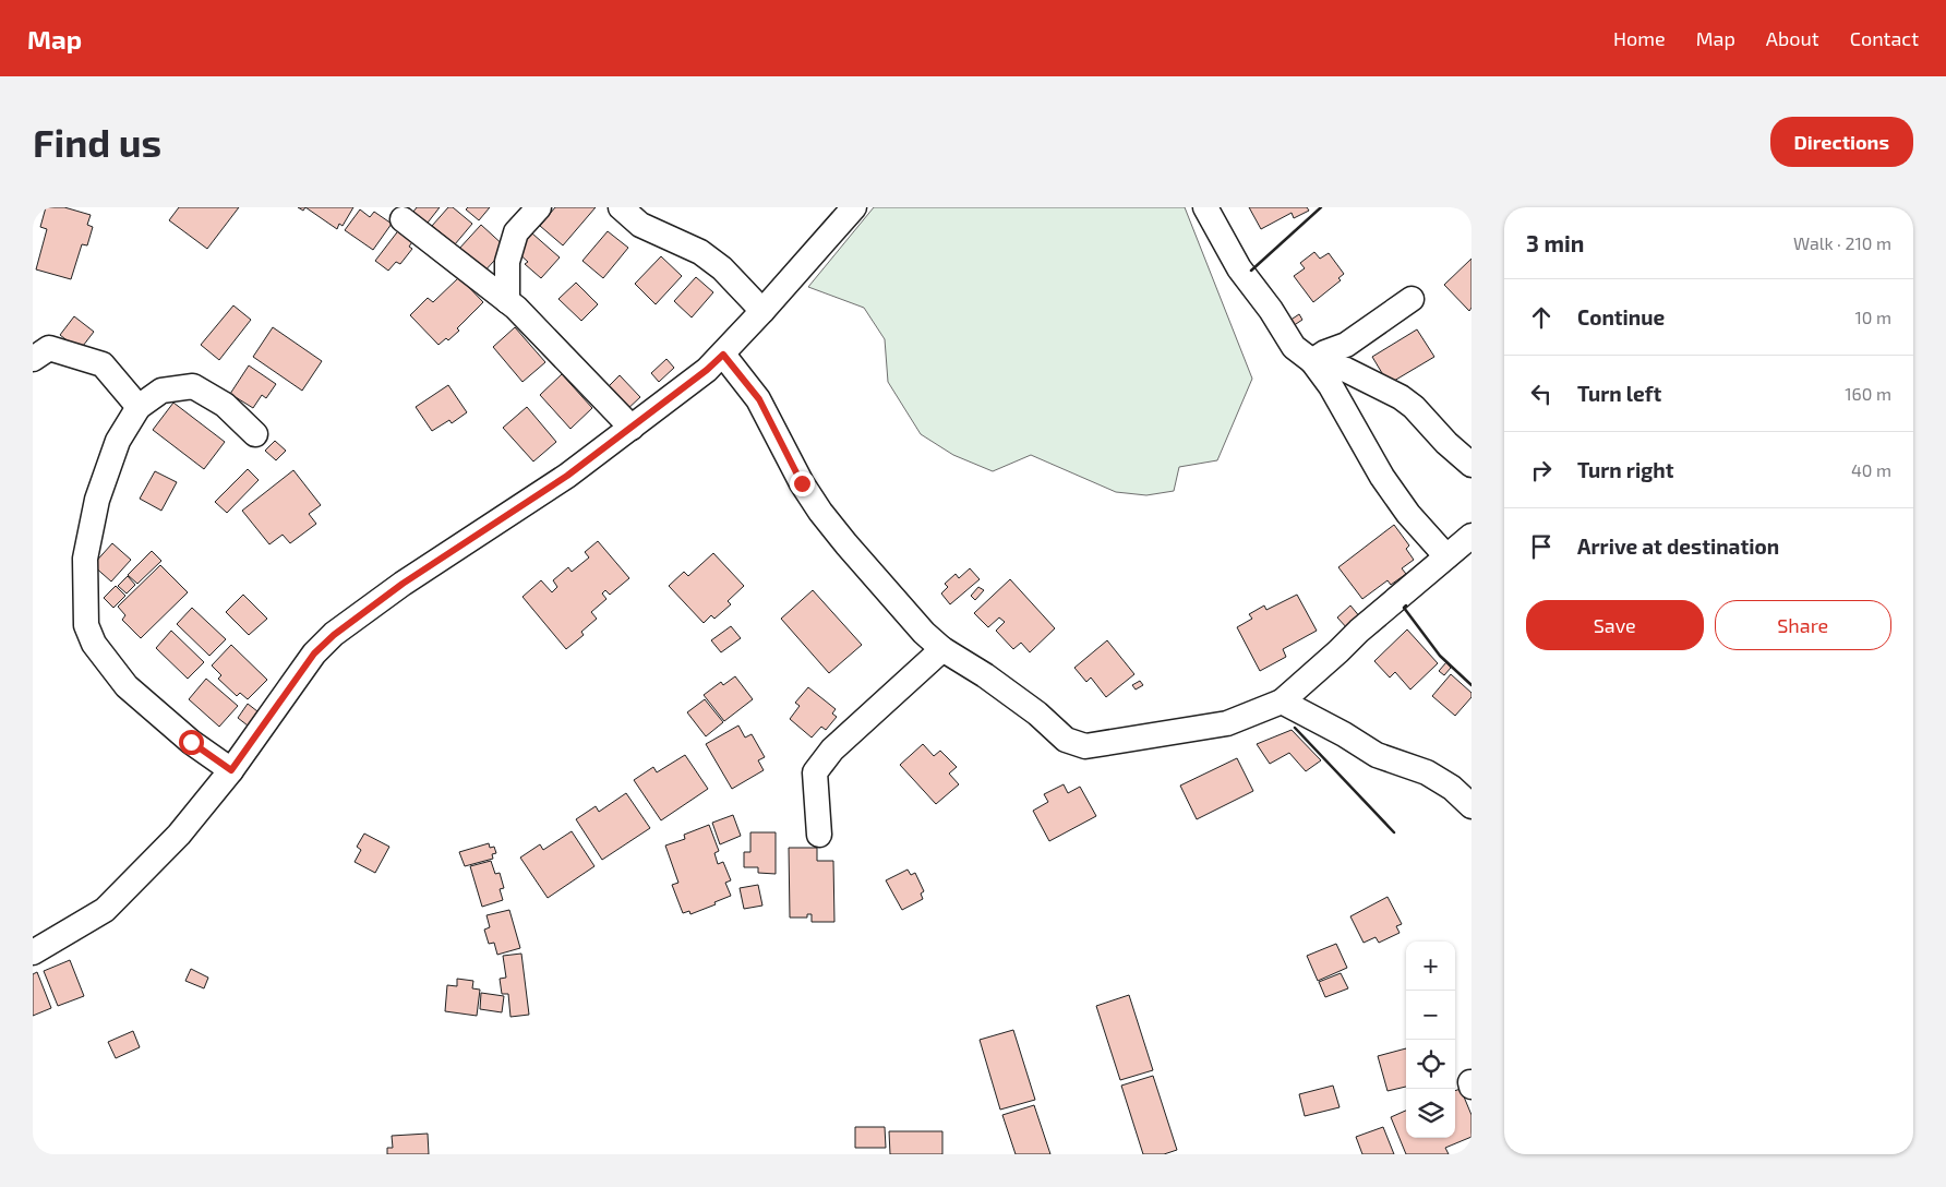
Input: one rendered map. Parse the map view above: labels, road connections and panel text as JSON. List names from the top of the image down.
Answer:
{
  "page": {
    "header": "Map",
    "nav": [
      "Home",
      "Map",
      "About",
      "Contact"
    ],
    "buttons": [
      "Directions",
      ["Save", "Share"]
    ],
    "title": "Find us",
    "heading": ["3 min", "Walk · 210 m"],
    "list": [
      ["Continue", "10 m"],
      ["Turn left", "160 m"],
      ["Turn right", "40 m"],
      "Arrive at destination"
    ],
    "map_buttons": ["+", "−"]
  }
}
